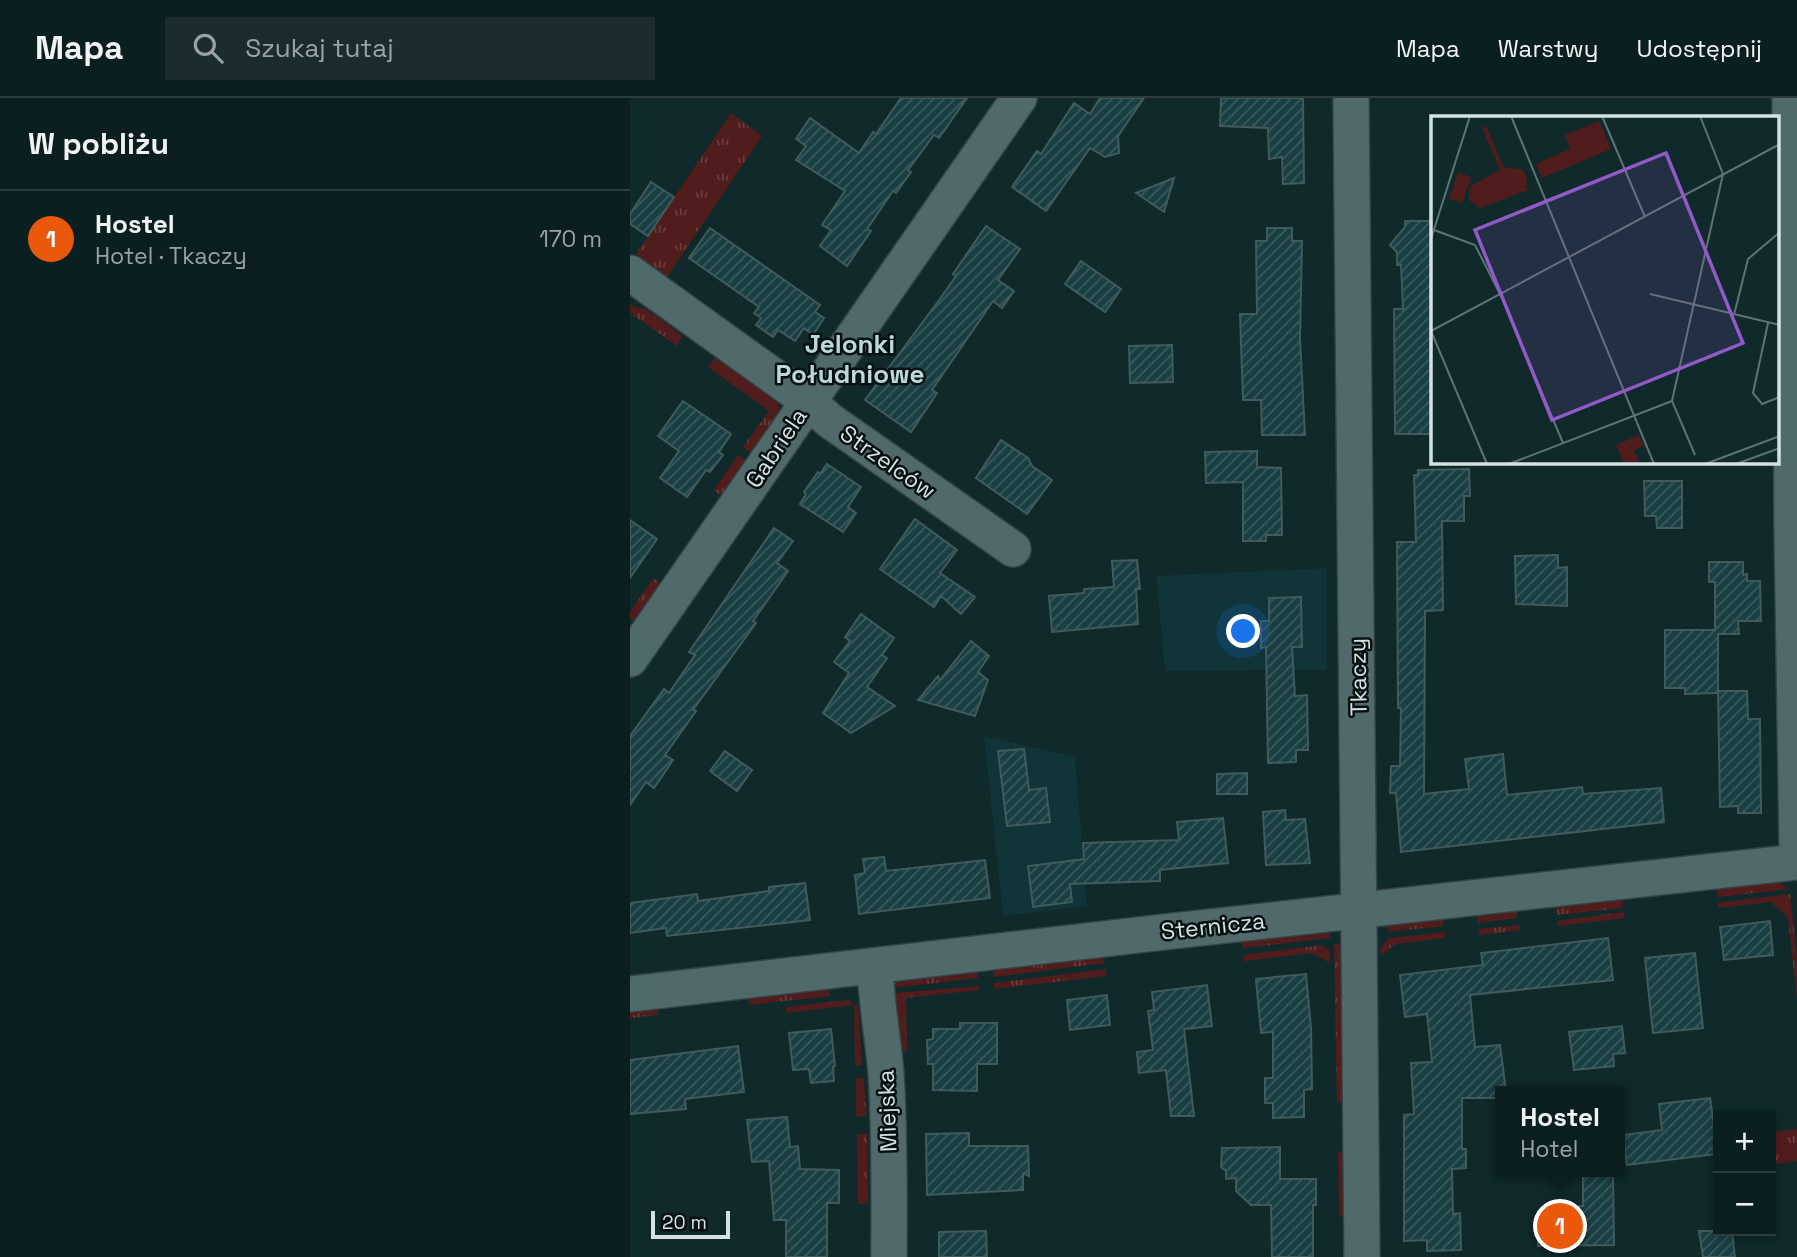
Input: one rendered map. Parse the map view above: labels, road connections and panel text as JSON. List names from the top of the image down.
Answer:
{
  "streets": {
    "street": [
      "Gabriela",
      "Strzelców",
      "Tkaczy",
      "Sternicza",
      "Miejska"
    ]
  },
  "crossings": [
    ["Gabriela", "Strzelców"],
    ["Tkaczy", "Sternicza"],
    ["Sternicza", "Miejska"]
  ],
  "districts": ["Jelonki Południowe"],
  "scale_bar": "20 m",
  "page": {
    "header": "Mapa",
    "search": "Szukaj tutaj",
    "nav": ["Mapa", "Warstwy", "Udostępnij"],
    "heading": "W pobliżu",
    "list": [
      {
        "mark": "1",
        "name": "Hostel",
        "note": "Hotel · Tkaczy",
        "value": "170 m"
      }
    ],
    "popup": ["Hostel", "Hotel"],
    "map_buttons": ["+", "−"],
    "pins": "1",
    "scale": "20 m"
  }
}
